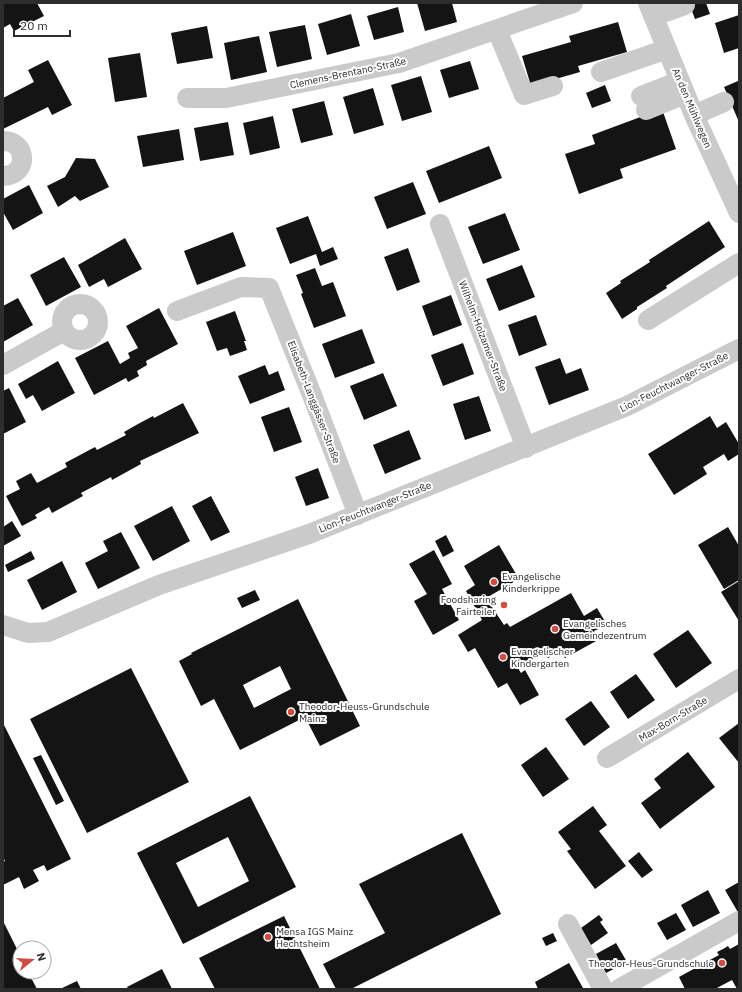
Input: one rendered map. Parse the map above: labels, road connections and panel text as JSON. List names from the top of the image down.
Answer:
{
  "streets": {
    "street": [
      "Clemens-Brentano-Straße",
      "An den Mühlwegen",
      "Wilhelm-Holzamer-Straße",
      "Lion-Feuchtwanger-Straße",
      "Elisabeth-Langgässer-Straße",
      "Max-Born-Straße"
    ]
  },
  "crossings": [
    ["Wilhelm-Holzamer-Straße", "Lion-Feuchtwanger-Straße"],
    ["Lion-Feuchtwanger-Straße", "Elisabeth-Langgässer-Straße"]
  ],
  "places": [
    "Evangelische Kinderkrippe",
    "Foodsharing Fairteiler",
    "Evangelisches Gemeindezentrum",
    "Evangelischer Kindergarten",
    "Theodor-Heuss-Grundschule Mainz",
    "Mensa IGS Mainz Hechtsheim",
    "Theodor-Heus-Grundschule"
  ],
  "scale_bar": "20 m",
  "north": "right"
}
